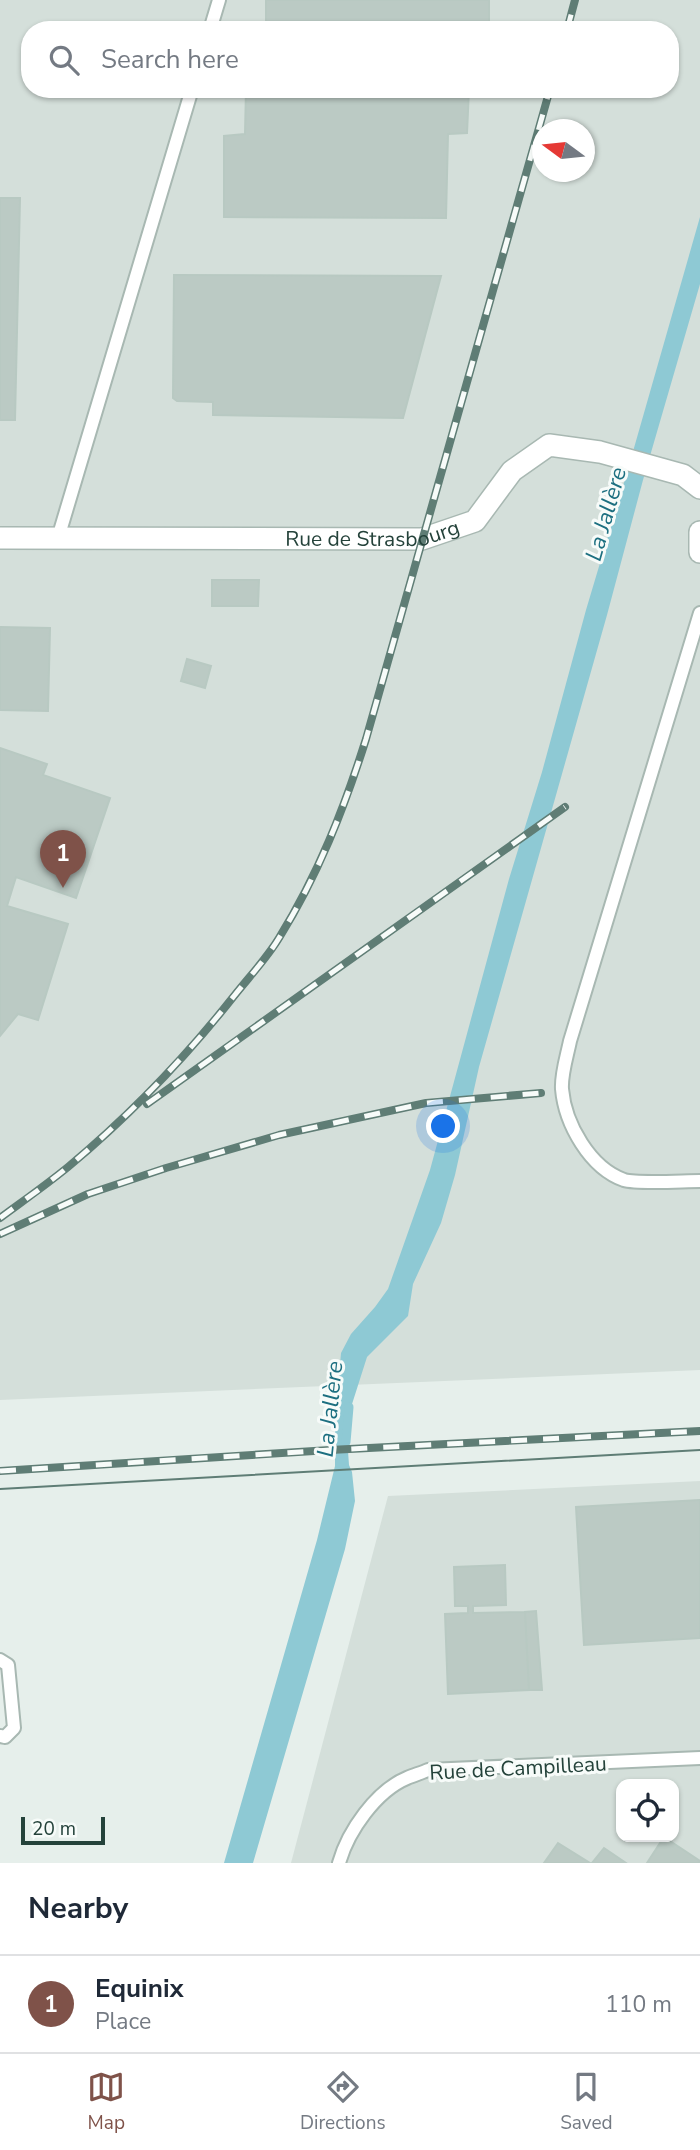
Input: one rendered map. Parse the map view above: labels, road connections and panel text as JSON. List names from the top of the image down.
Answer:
{
  "streets": {
    "street": ["Rue de Strasbourg"],
    "lane": ["Rue de Campilleau"]
  },
  "water": ["La Jallère"],
  "scale_bar": "20 m",
  "north": "left",
  "page": {
    "search": "Search here",
    "pins": "1",
    "scale": "20 m",
    "heading": "Nearby",
    "list": [
      {
        "mark": "1",
        "name": "Equinix",
        "note": "Place",
        "value": "110 m"
      }
    ],
    "nav": ["Map", "Directions", "Saved"]
  }
}
